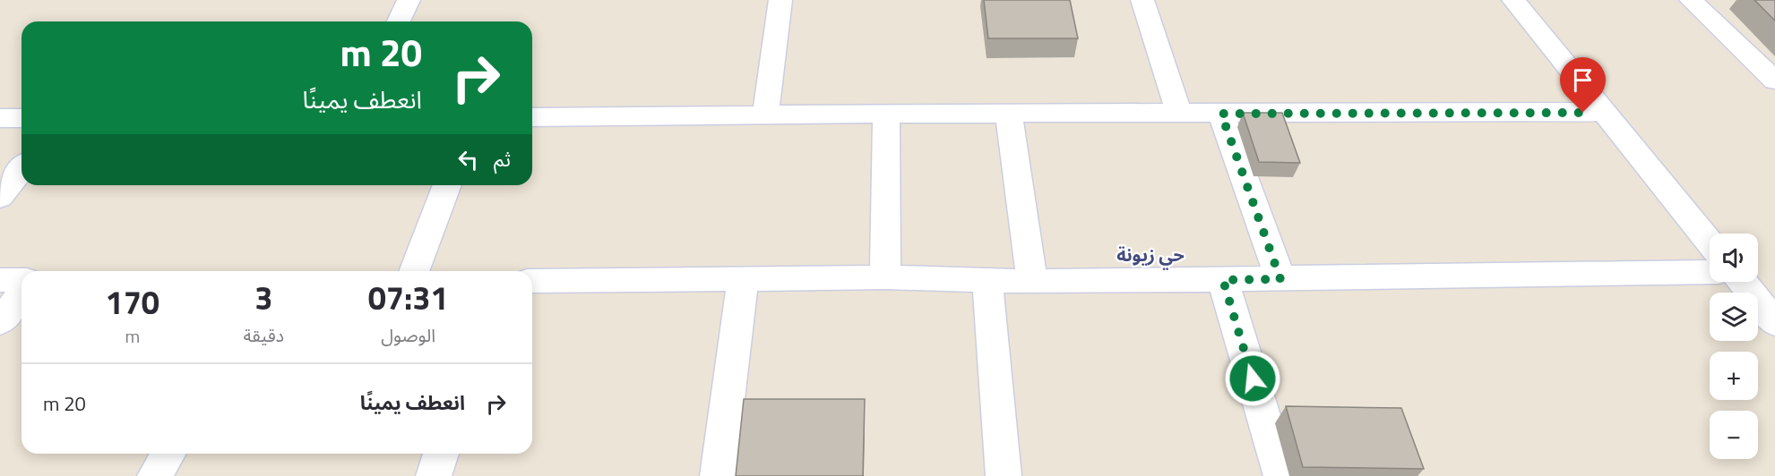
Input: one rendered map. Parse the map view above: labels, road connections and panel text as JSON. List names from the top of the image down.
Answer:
{
  "districts": ["حي زيونة"],
  "page": {
    "turn": ["20 m", "انعطف يمينًا"],
    "then": "ثم",
    "map_buttons": ["+", "−"],
    "eta": [
      "07:31",
      "الوصول",
      "3",
      "دقيقة",
      "170",
      "m"
    ],
    "list": [
      {
        "name": "انعطف يمينًا",
        "value": "20 m"
      }
    ]
  }
}
